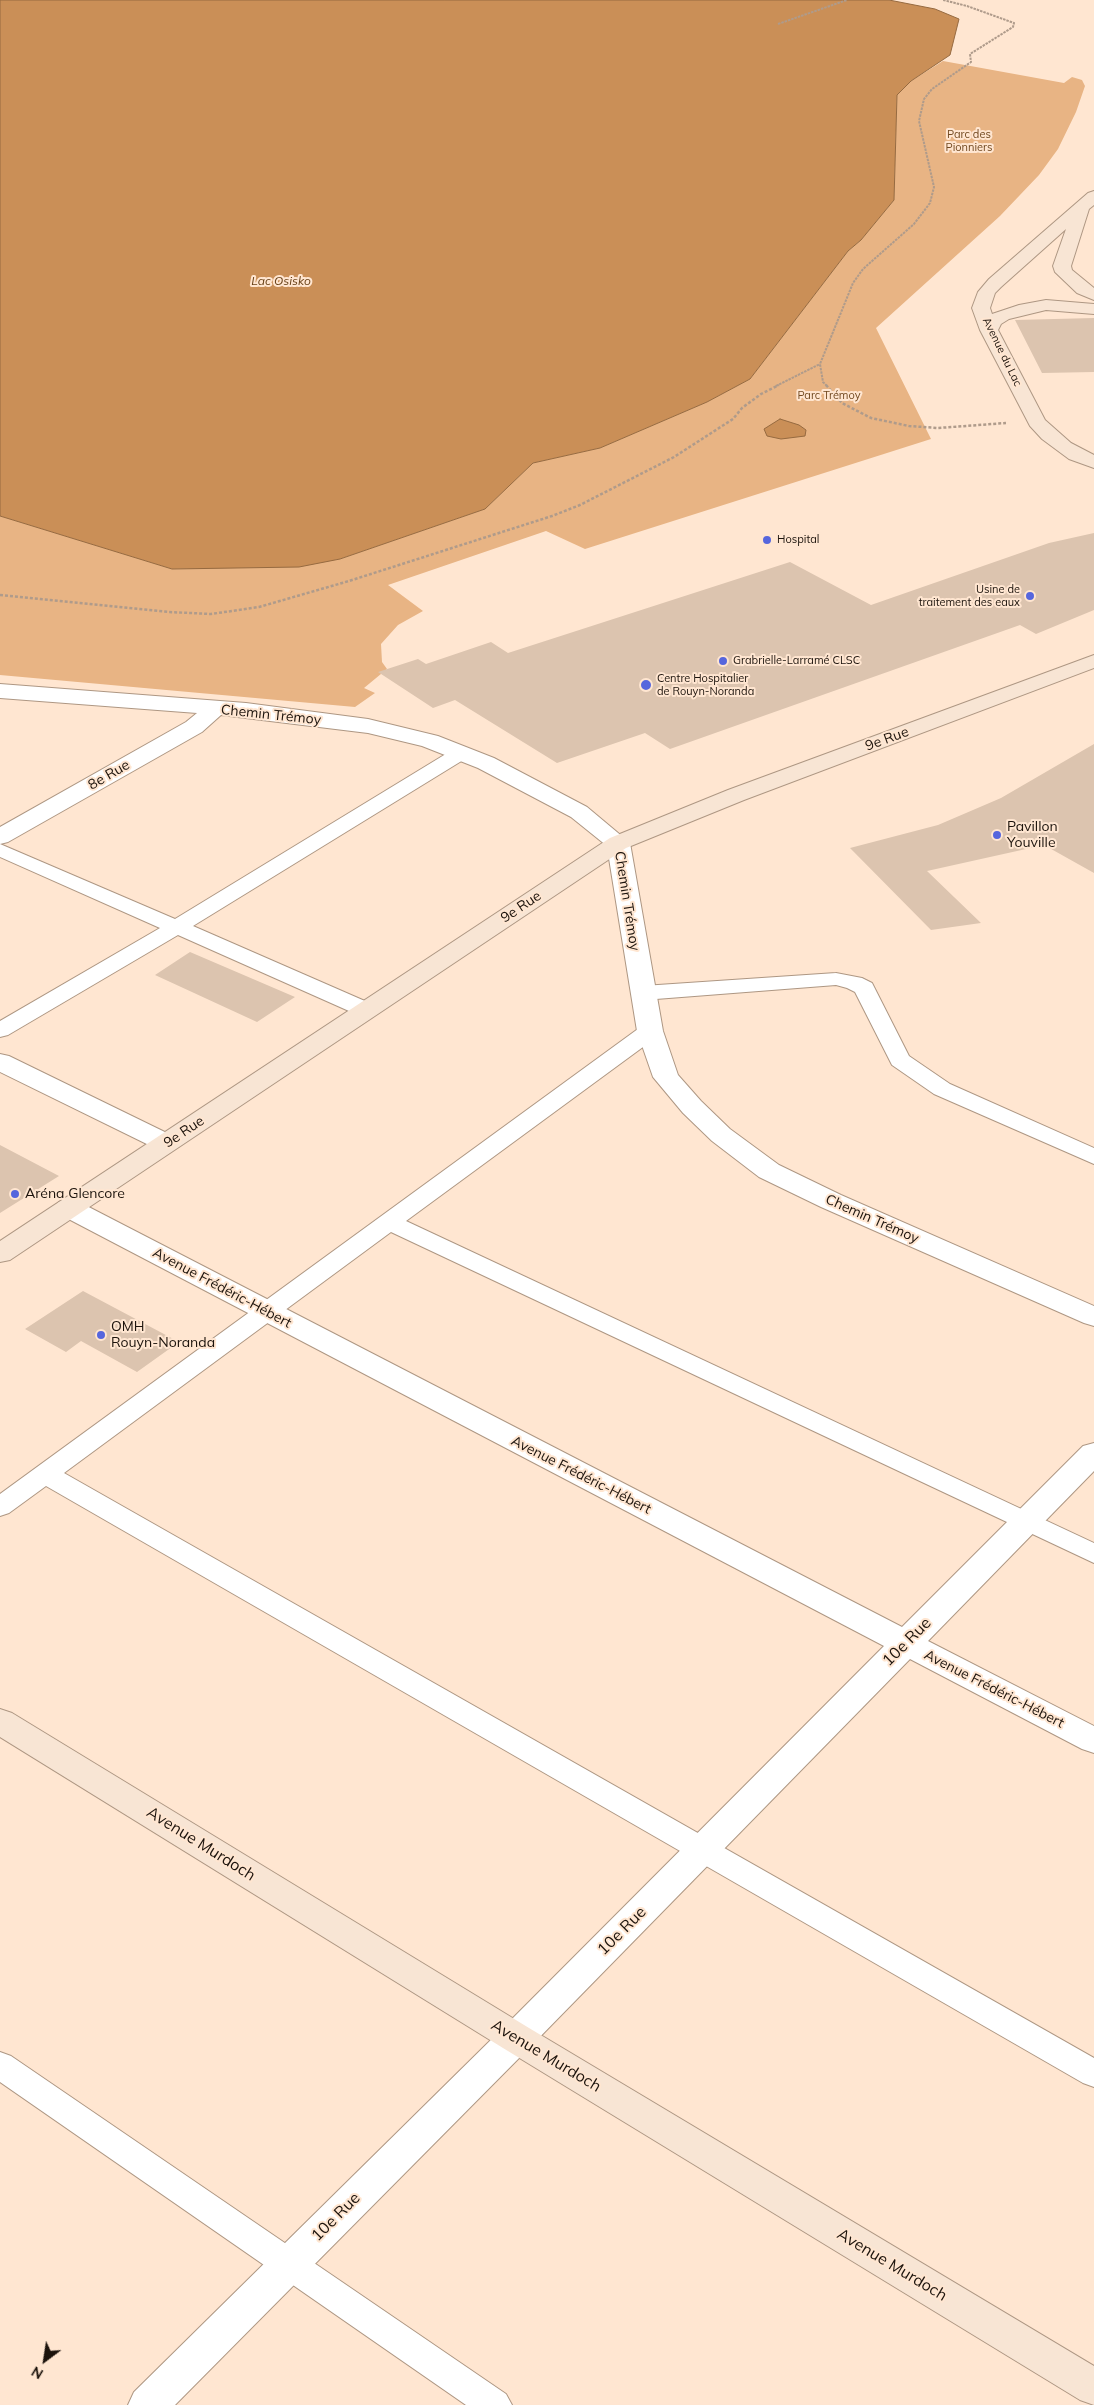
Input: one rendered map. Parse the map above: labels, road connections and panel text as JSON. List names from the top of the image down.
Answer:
{
  "streets": {
    "street": [
      "Avenue du Lac",
      "Chemin Trémoy",
      "9e Rue",
      "8e Rue",
      "Avenue Frédéric-Hébert",
      "10e Rue",
      "Avenue Murdoch"
    ]
  },
  "crossings": [
    ["Chemin Trémoy", "9e Rue"],
    ["Chemin Trémoy", "8e Rue"],
    ["9e Rue", "Avenue Frédéric-Hébert"],
    ["Avenue Frédéric-Hébert", "10e Rue"],
    ["10e Rue", "Avenue Murdoch"]
  ],
  "water": ["Lac Osisko"],
  "parks": ["Parc des Pionniers", "Parc Trémoy"],
  "places": [
    "Hospital",
    "Usine de traitement des eaux",
    "Grabrielle-Larramé CLSC",
    "Centre Hospitalier de Rouyn-Noranda",
    "Pavillon Youville",
    "Aréna Glencore",
    "OMH Rouyn-Noranda"
  ],
  "north": "bottom left"
}
